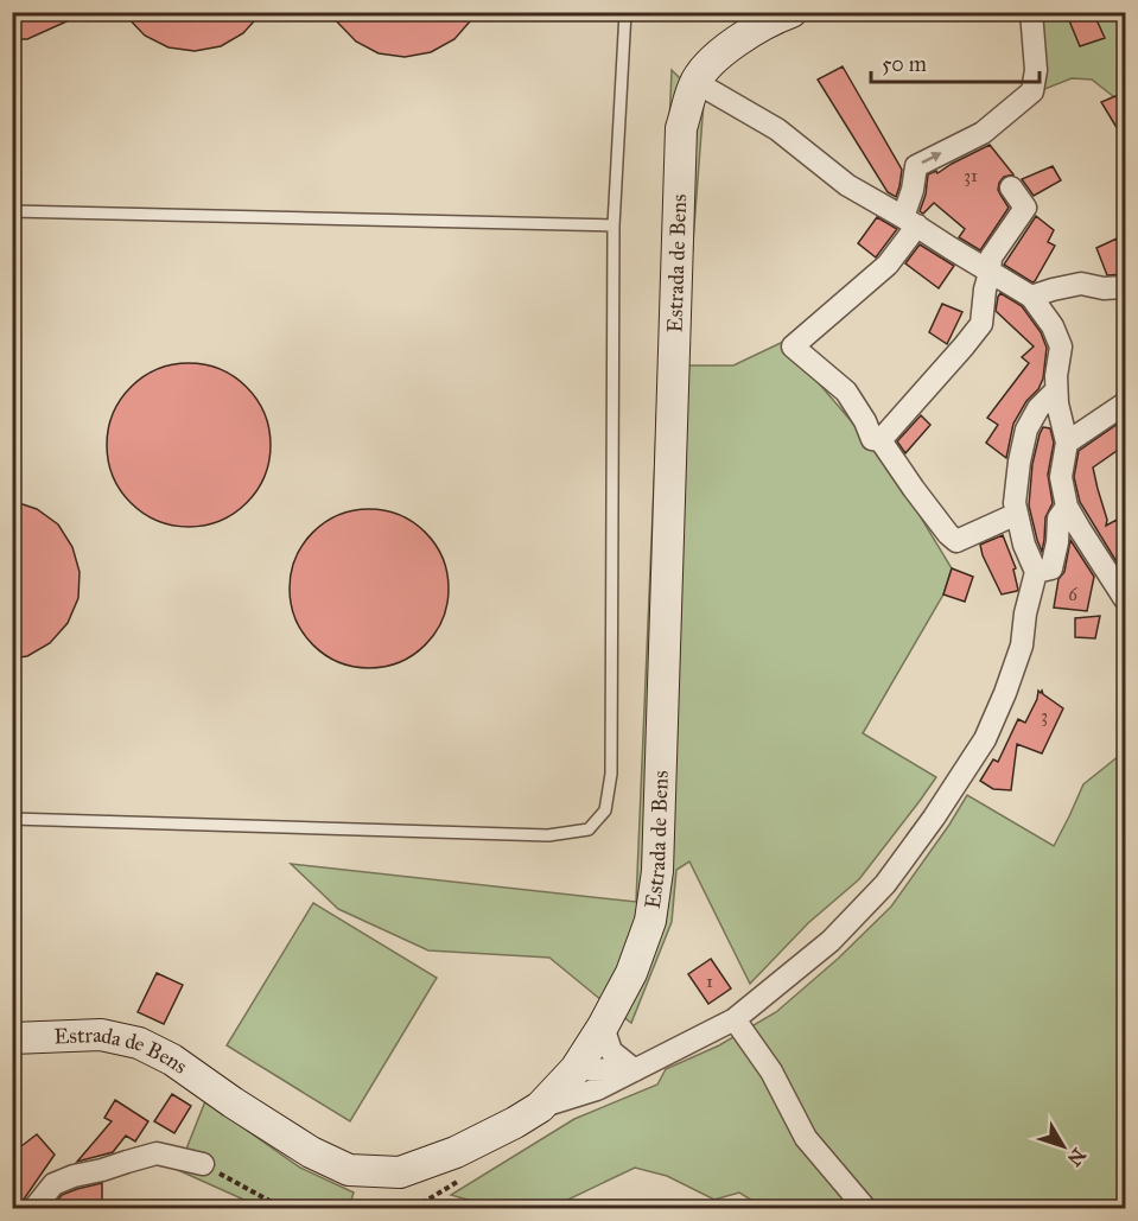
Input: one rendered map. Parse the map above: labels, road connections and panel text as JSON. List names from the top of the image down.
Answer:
{
  "streets": {
    "street": ["Estrada de Bens"]
  },
  "house_numbers": [
    "31",
    "6",
    "3",
    "1"
  ],
  "scale_bar": "50 m",
  "north": "bottom right"
}
